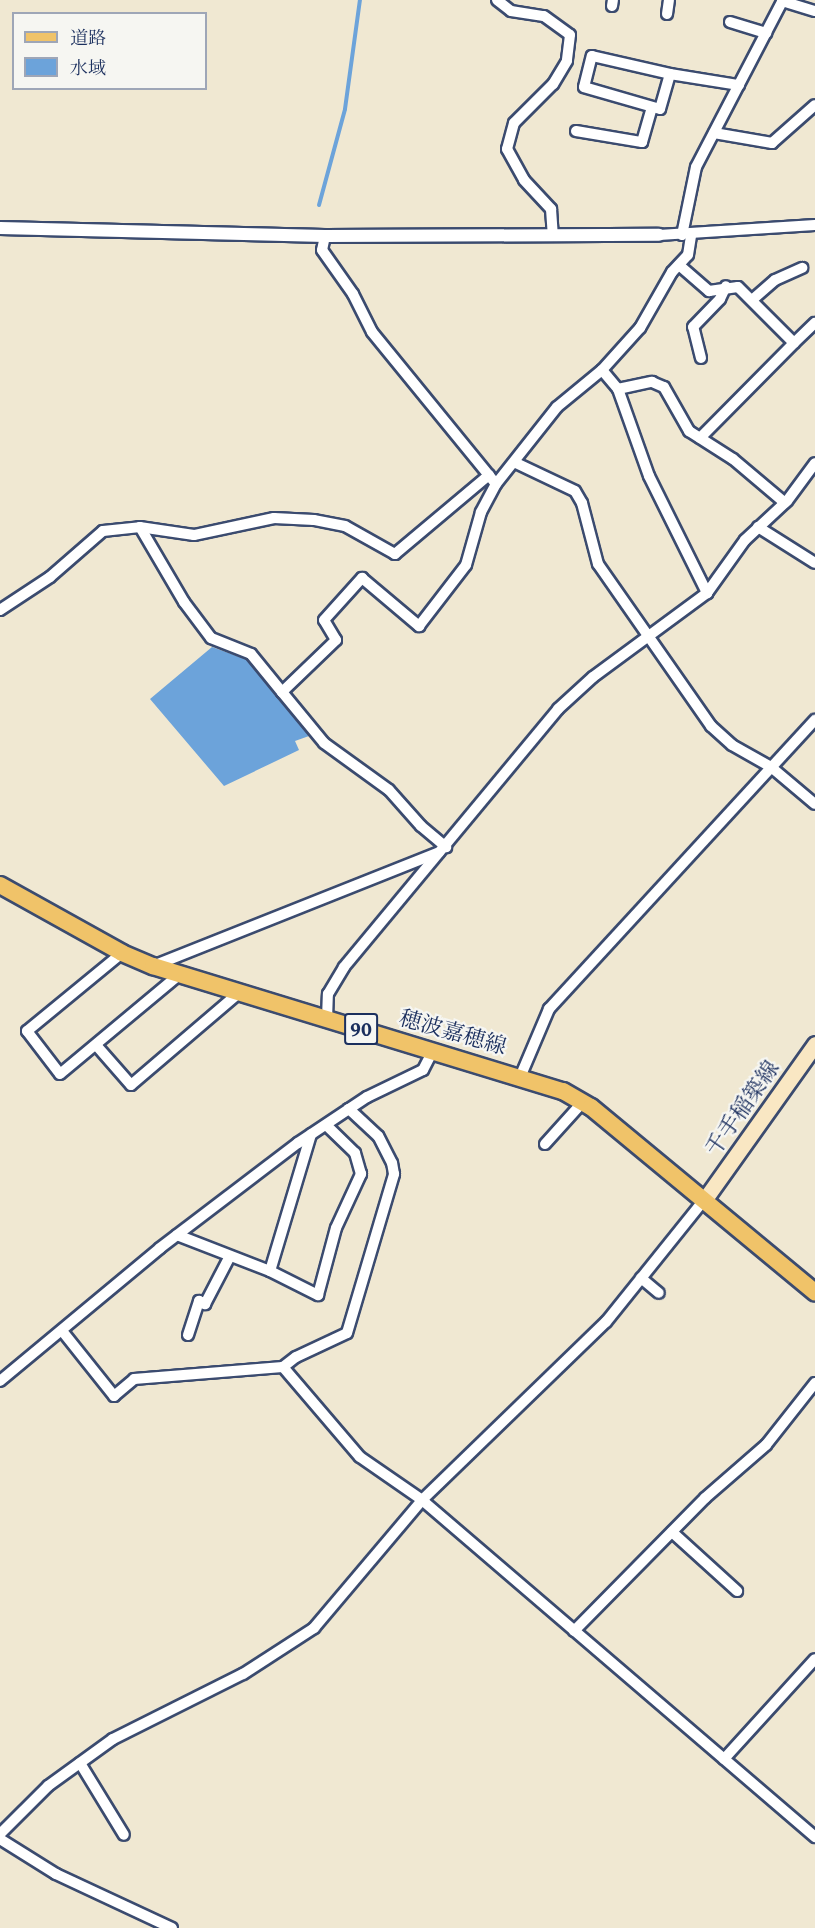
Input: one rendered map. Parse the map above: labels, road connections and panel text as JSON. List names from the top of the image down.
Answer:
{
  "streets": {
    "main road": ["90", "穂波嘉穂線", "千手稲築線"]
  },
  "crossings": [
    ["穂波嘉穂線", "千手稲築線"]
  ],
  "legend": ["道路", "水域"]
}
